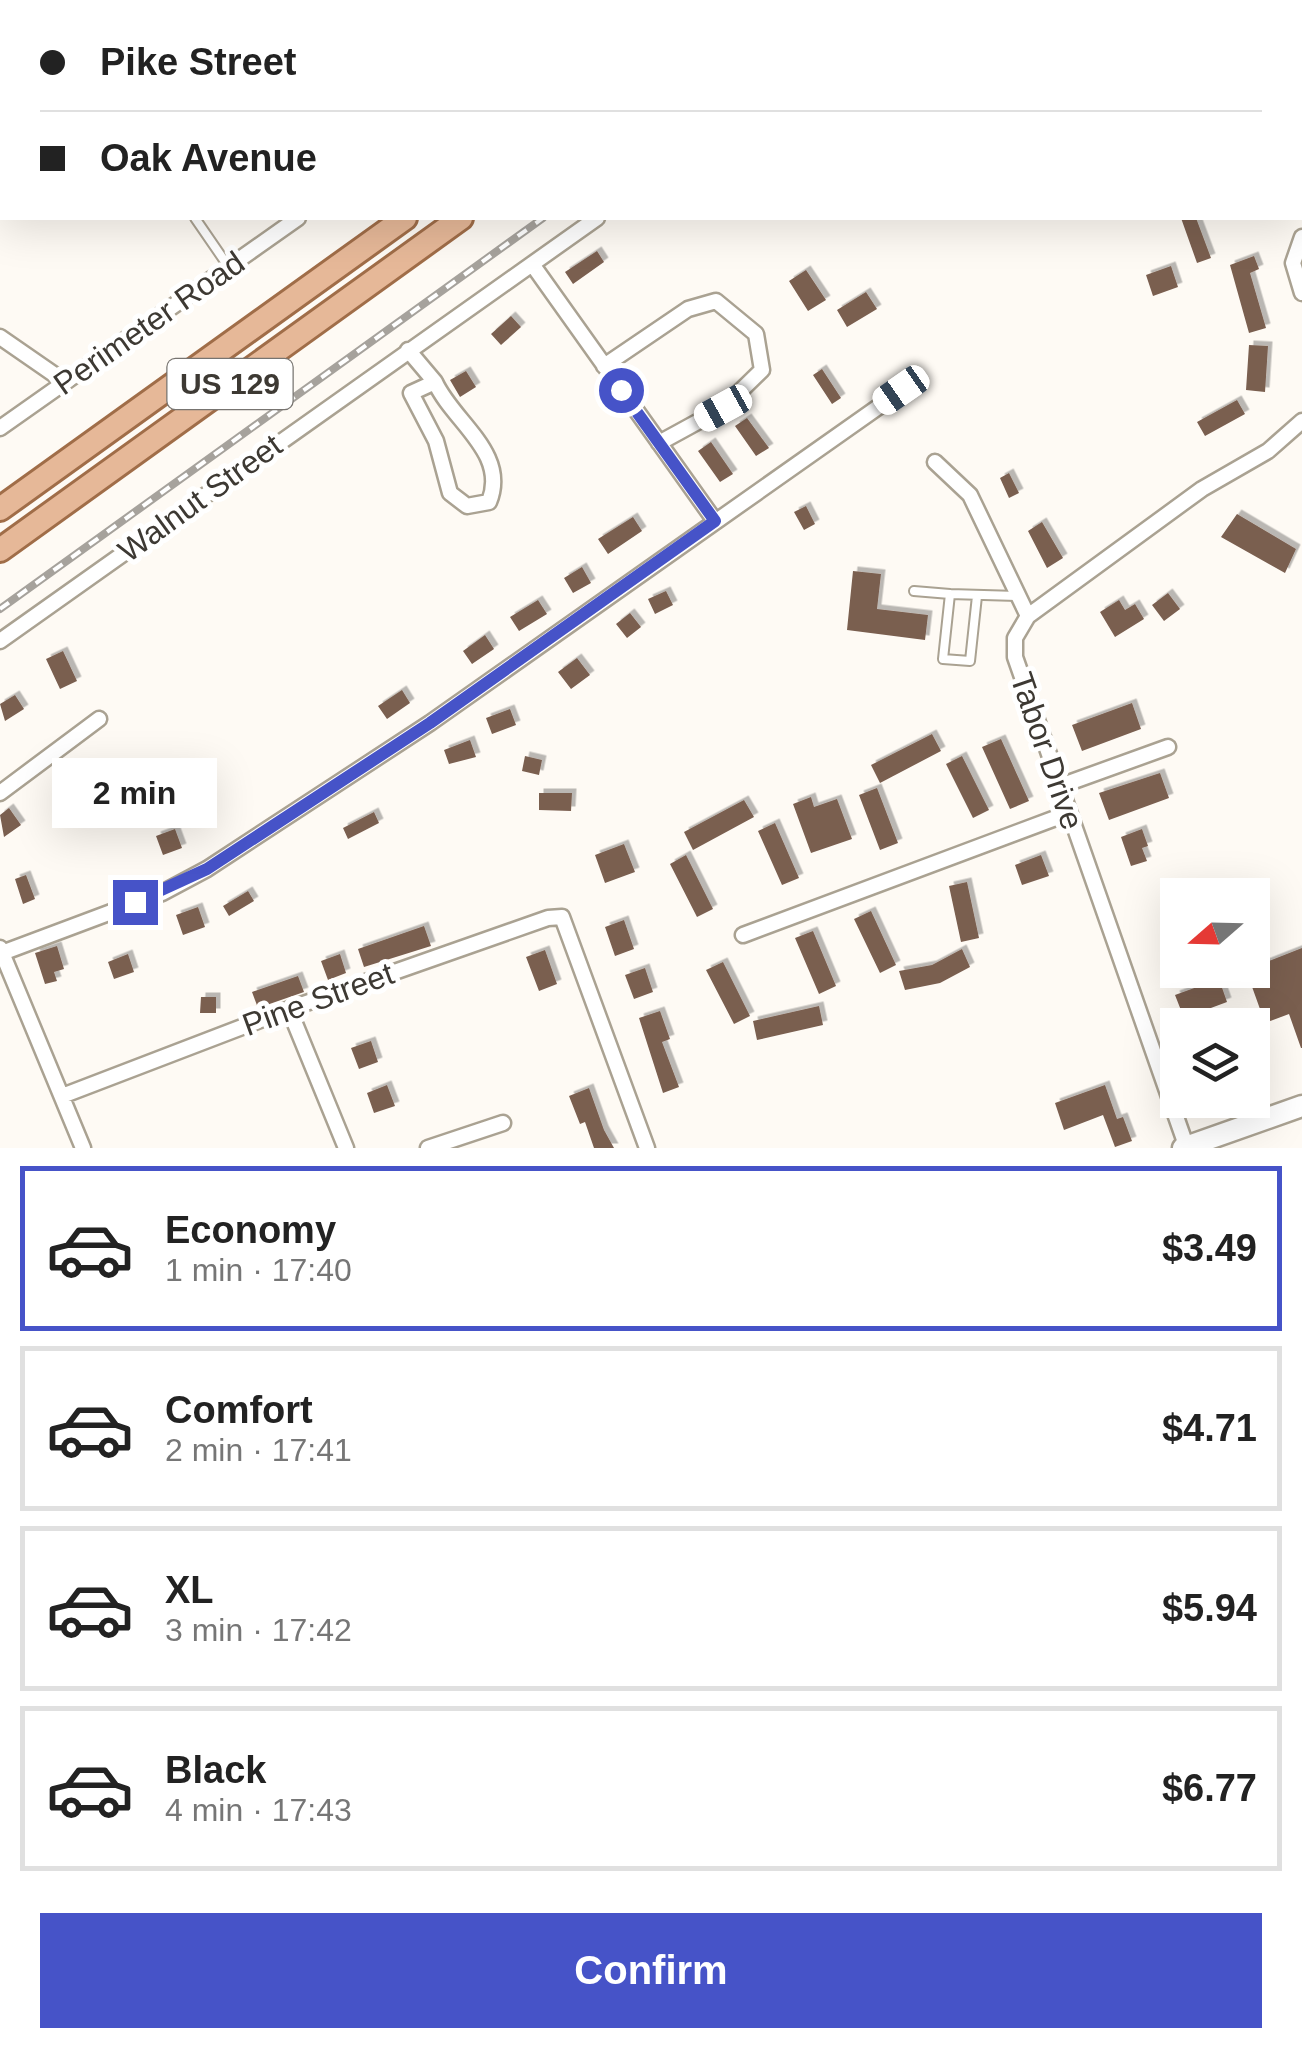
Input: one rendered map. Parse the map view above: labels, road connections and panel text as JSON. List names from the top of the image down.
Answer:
{
  "streets": {
    "main road": ["US 129"],
    "street": [
      "Perimeter Road",
      "Walnut Street",
      "Tabor Drive",
      "Pine Street"
    ]
  },
  "north": "left",
  "page": {
    "banner": ["Pike Street", "Oak Avenue"],
    "bubble": "2 min",
    "list": [
      {
        "name": "Economy",
        "note": "1 min · 17:40",
        "value": "$3.49"
      },
      {
        "name": "Comfort",
        "note": "2 min · 17:41",
        "value": "$4.71"
      },
      {
        "name": "XL",
        "note": "3 min · 17:42",
        "value": "$5.94"
      },
      {
        "name": "Black",
        "note": "4 min · 17:43",
        "value": "$6.77"
      }
    ],
    "buttons": "Confirm"
  }
}
